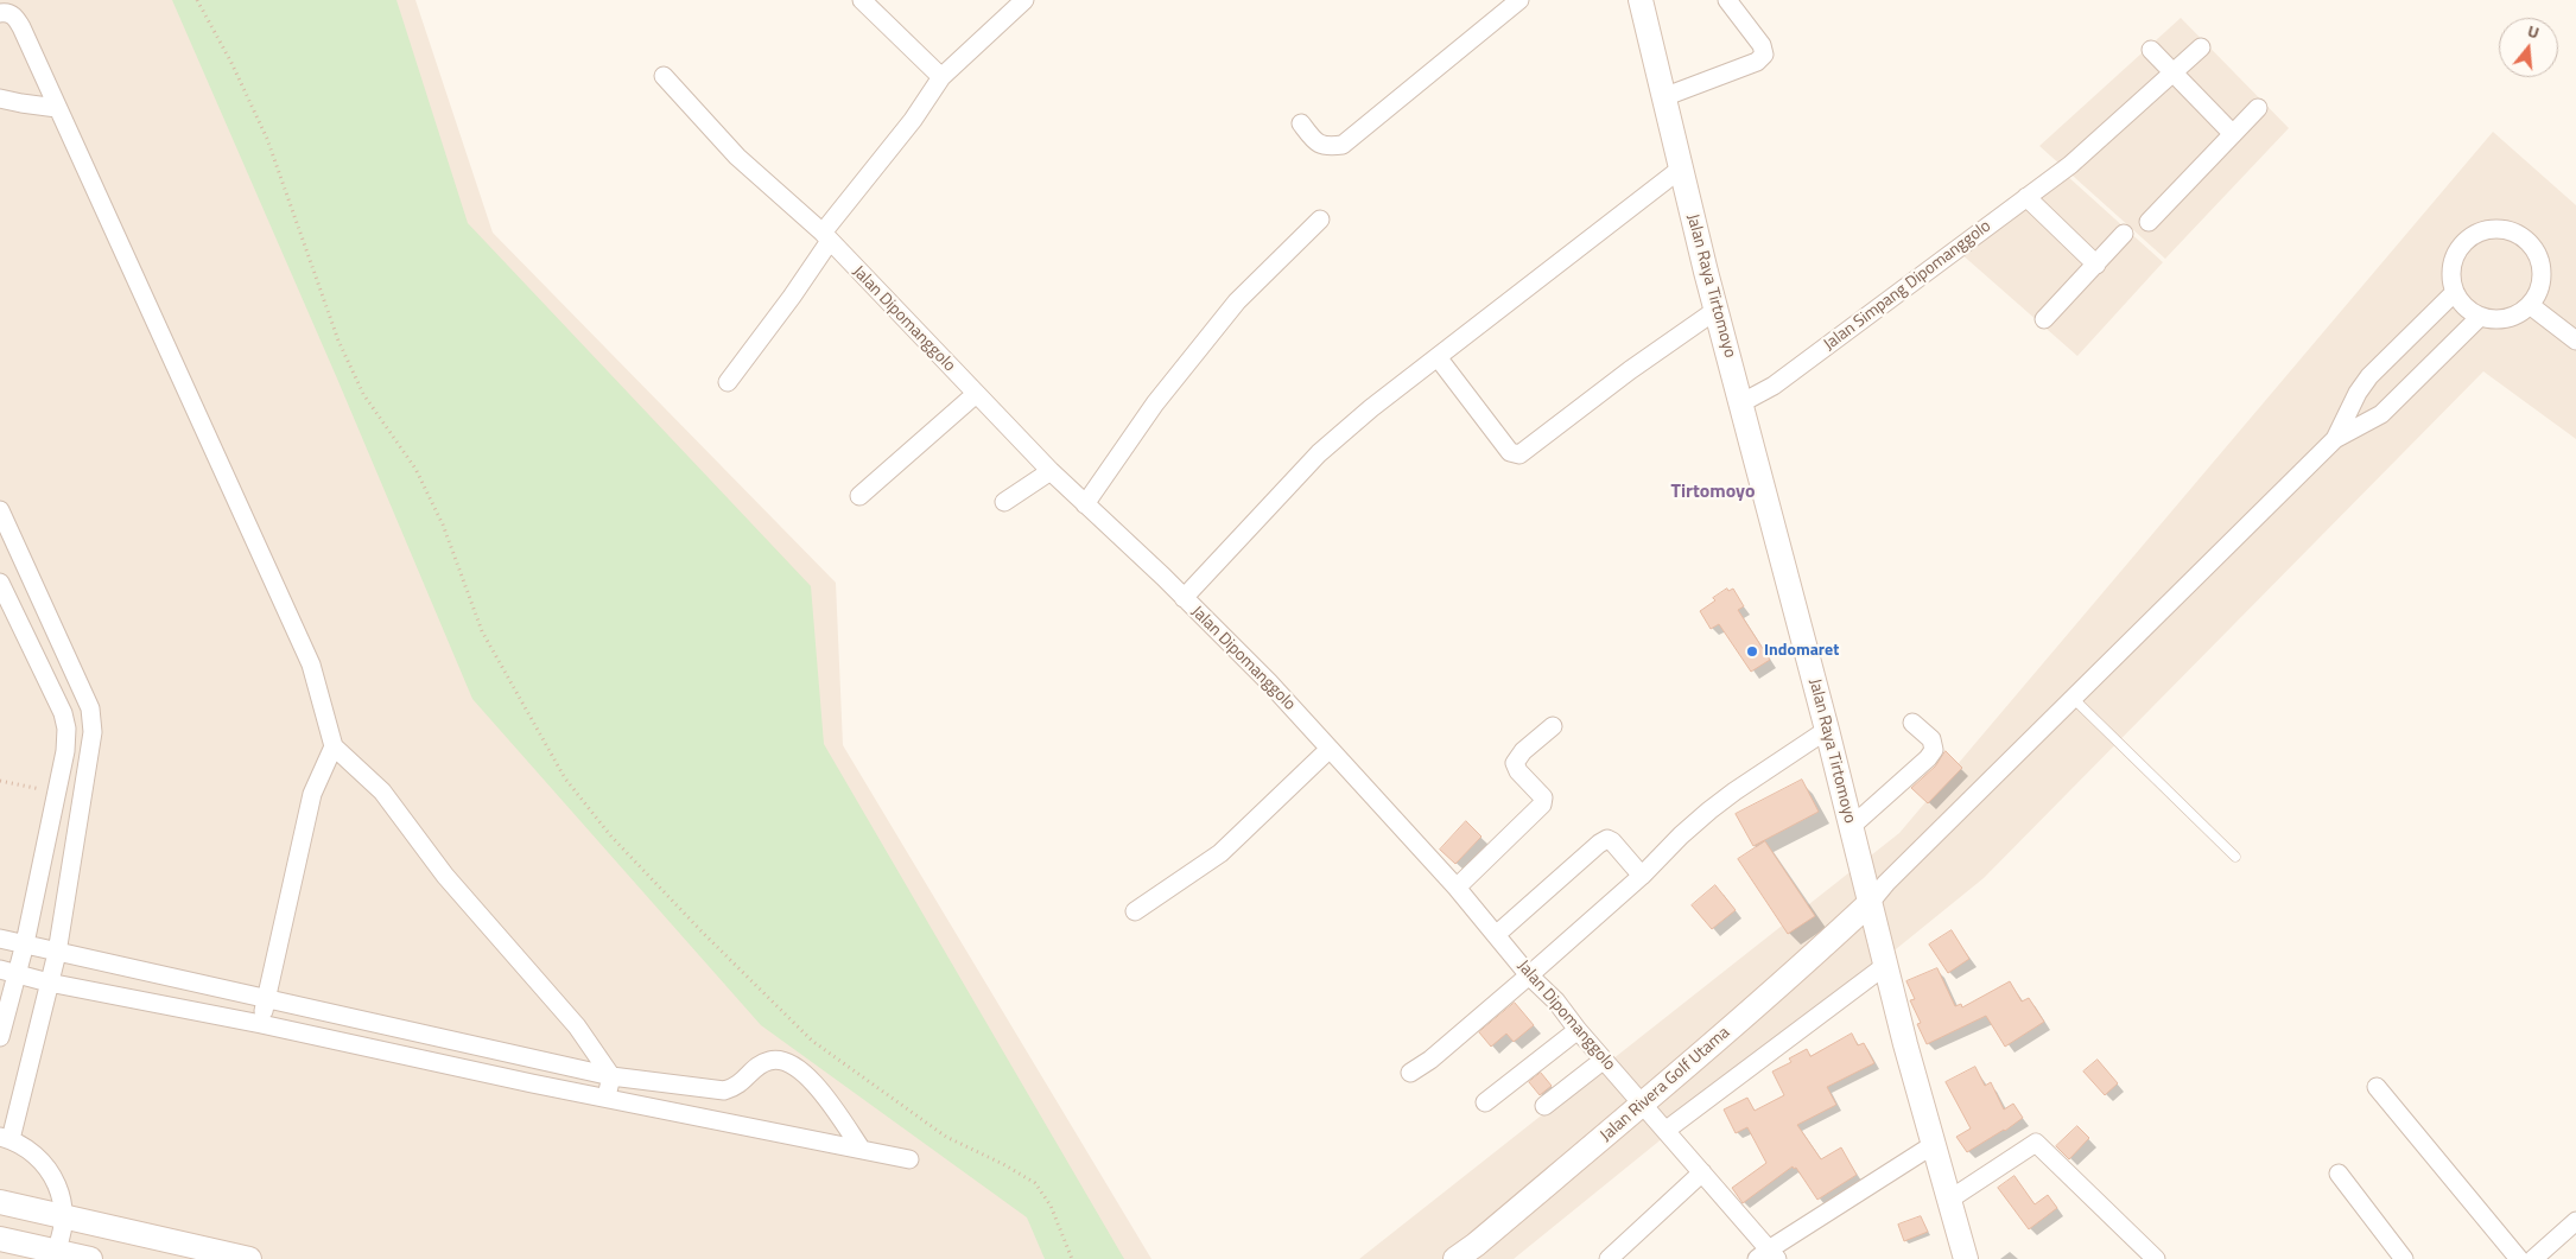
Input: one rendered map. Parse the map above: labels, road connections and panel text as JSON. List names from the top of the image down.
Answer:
{
  "streets": {
    "street": [
      "Jalan Raya Tirtomoyo",
      "Jalan Simpang Dipomanggolo",
      "Jalan Dipomanggolo",
      "Jalan Rivera Golf Utama"
    ]
  },
  "crossings": [
    ["Jalan Raya Tirtomoyo", "Jalan Simpang Dipomanggolo"],
    ["Jalan Raya Tirtomoyo", "Jalan Rivera Golf Utama"],
    ["Jalan Dipomanggolo", "Jalan Rivera Golf Utama"]
  ],
  "districts": ["Tirtomoyo"],
  "places": ["Indomaret"],
  "north": "top"
}
